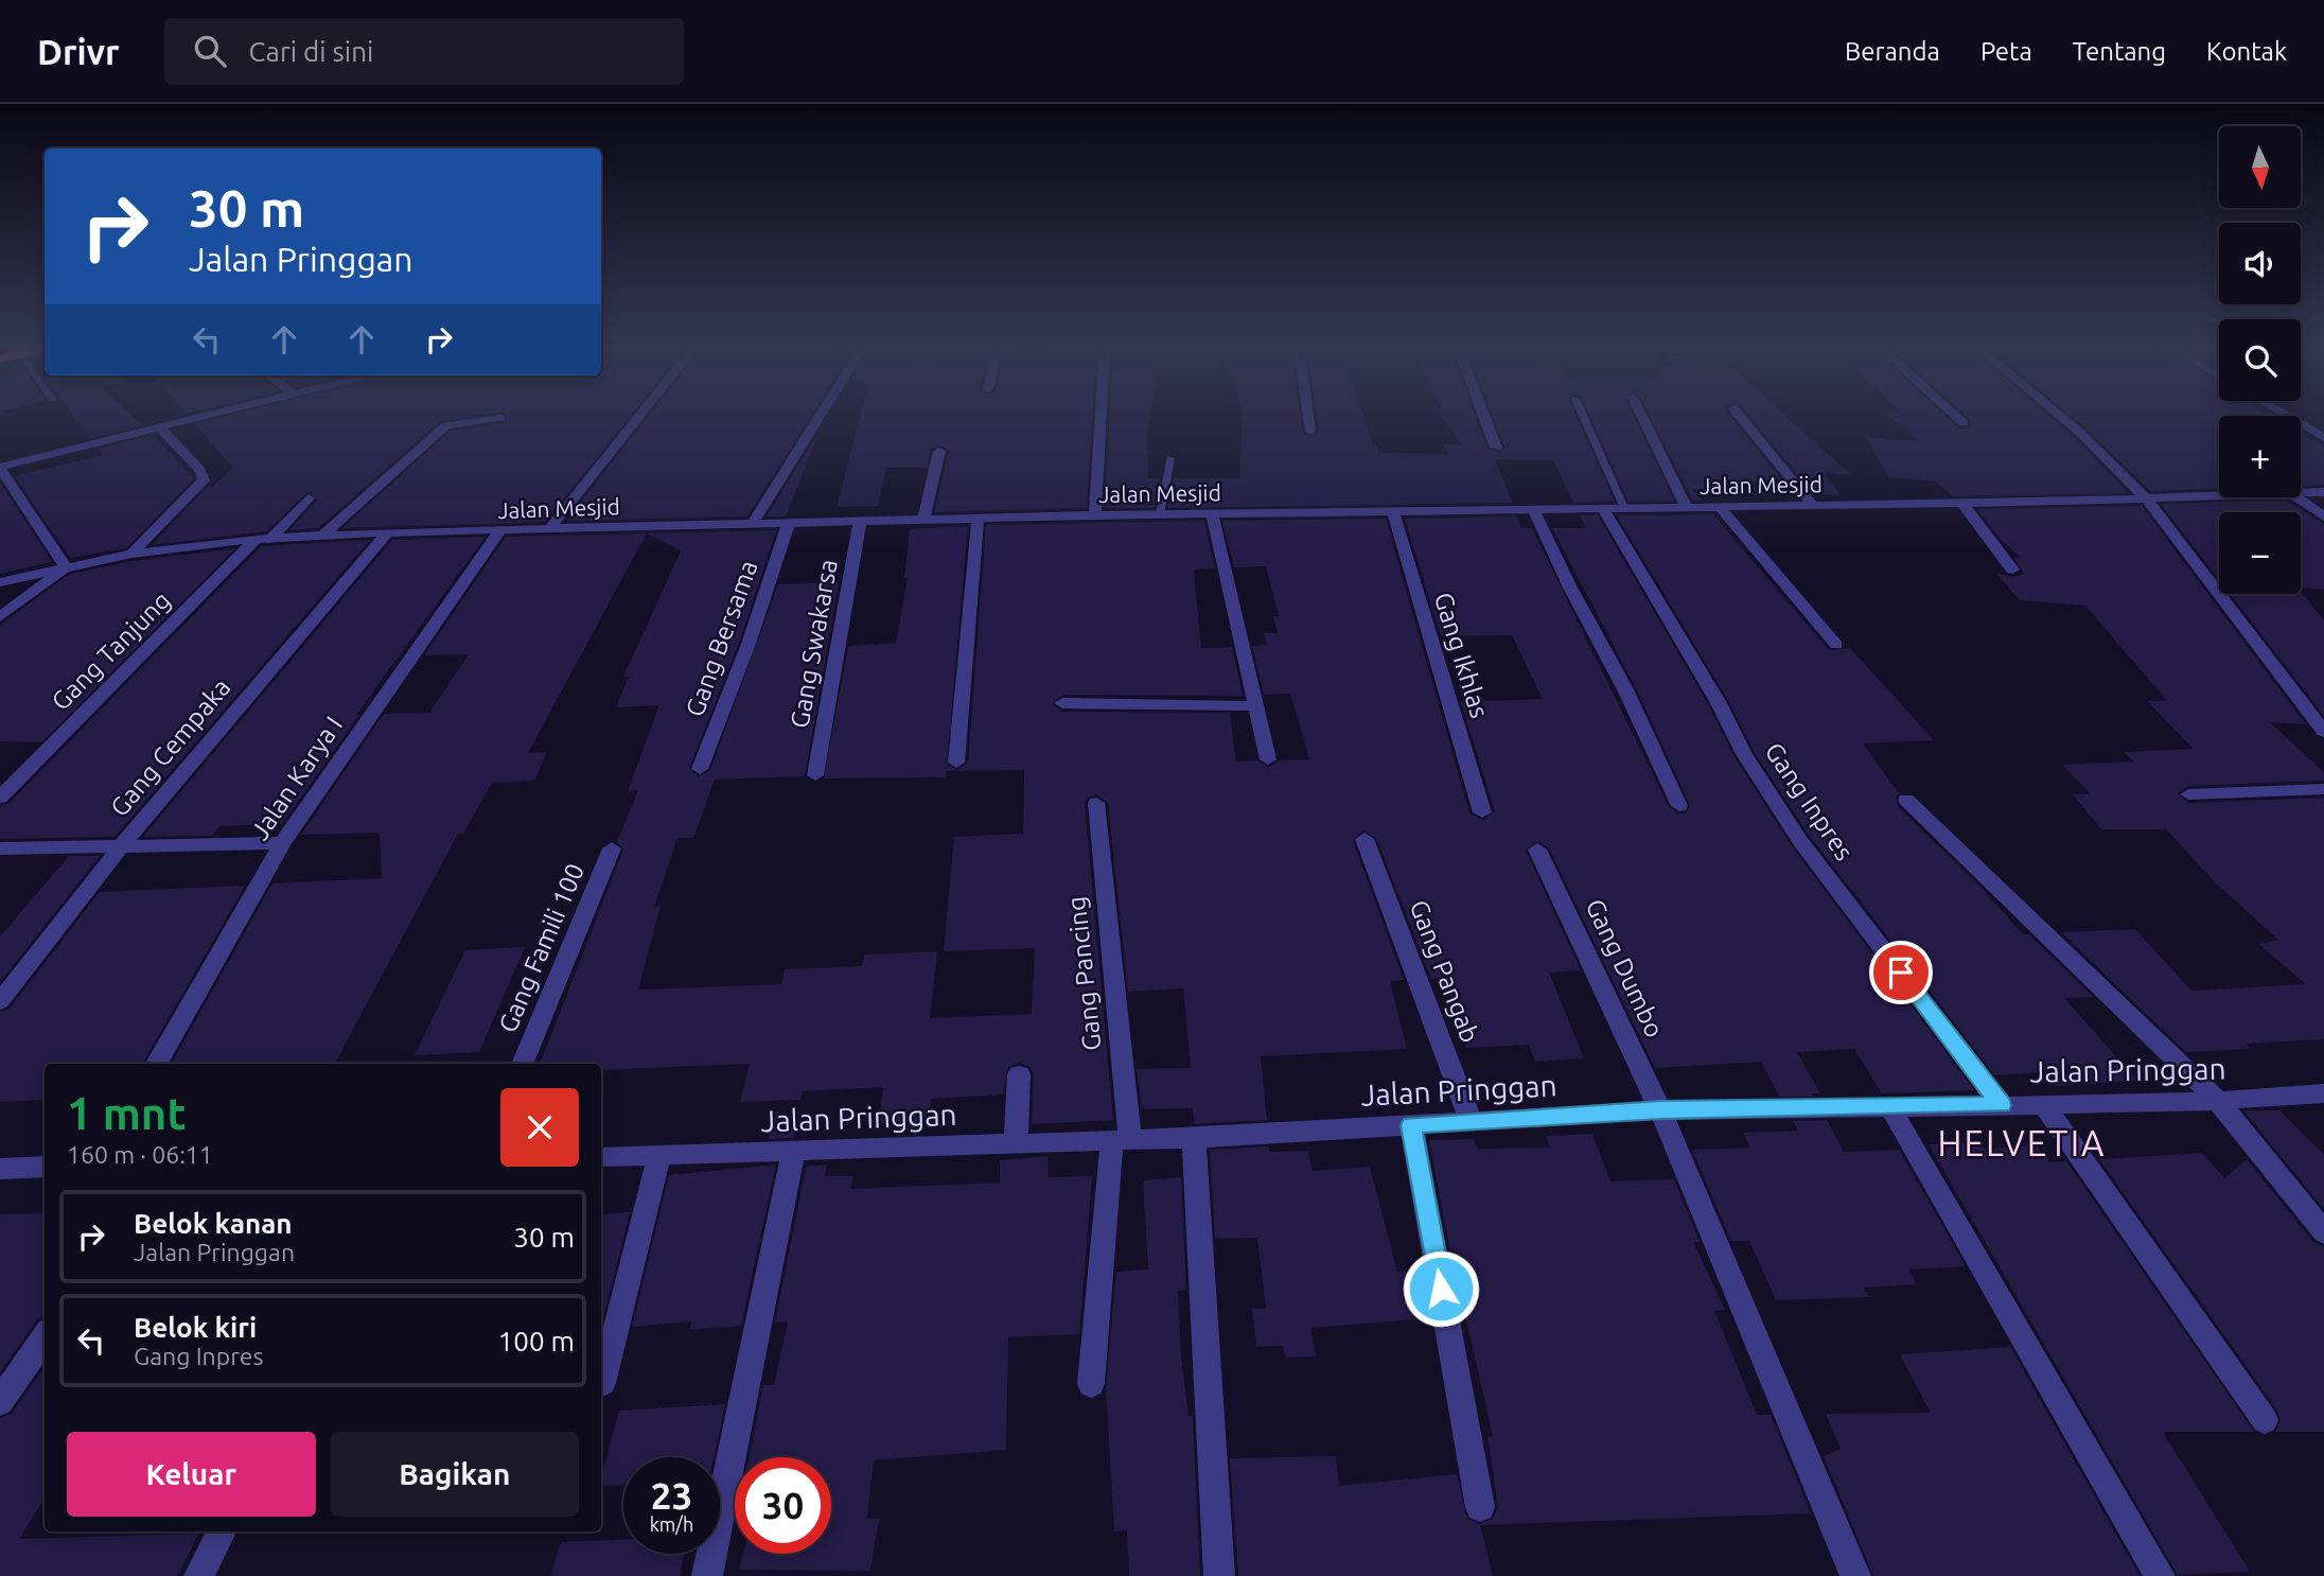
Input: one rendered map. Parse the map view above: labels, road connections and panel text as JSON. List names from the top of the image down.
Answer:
{
  "streets": {
    "street": [
      "Jalan Mesjid",
      "Gang Bersama",
      "Gang Swakarsa",
      "Gang Tanjung",
      "Gang Ikhlas",
      "Gang Cempaka",
      "Jalan Karya I",
      "Gang Inpres",
      "Gang Famili 100",
      "Gang Dumbo",
      "Gang Pangab",
      "Gang Pancing",
      "Jalan Pringgan"
    ]
  },
  "crossings": [
    ["Jalan Mesjid", "Gang Bersama"],
    ["Jalan Mesjid", "Gang Swakarsa"],
    ["Jalan Mesjid", "Gang Tanjung"],
    ["Jalan Mesjid", "Gang Ikhlas"],
    ["Jalan Mesjid", "Gang Cempaka"],
    ["Jalan Mesjid", "Jalan Karya I"],
    ["Jalan Mesjid", "Gang Inpres"],
    ["Gang Inpres", "Jalan Pringgan"],
    ["Gang Dumbo", "Jalan Pringgan"],
    ["Gang Pangab", "Jalan Pringgan"],
    ["Gang Pancing", "Jalan Pringgan"]
  ],
  "districts": ["HELVETIA"],
  "north": "bottom",
  "page": {
    "header": "Drivr",
    "search": "Cari di sini",
    "nav": [
      "Beranda",
      "Peta",
      "Tentang",
      "Kontak"
    ],
    "map_buttons": ["+", "−"],
    "turn": ["30 m", "Jalan Pringgan"],
    "heading": ["1 mnt", "160 m · 06:11"],
    "list": [
      {
        "name": "Belok kanan",
        "note": "Jalan Pringgan",
        "value": "30 m"
      },
      {
        "name": "Belok kiri",
        "note": "Gang Inpres",
        "value": "100 m"
      }
    ],
    "buttons": ["Keluar", "Bagikan"],
    "speed": "23 km/h",
    "limit": "30"
  }
}
